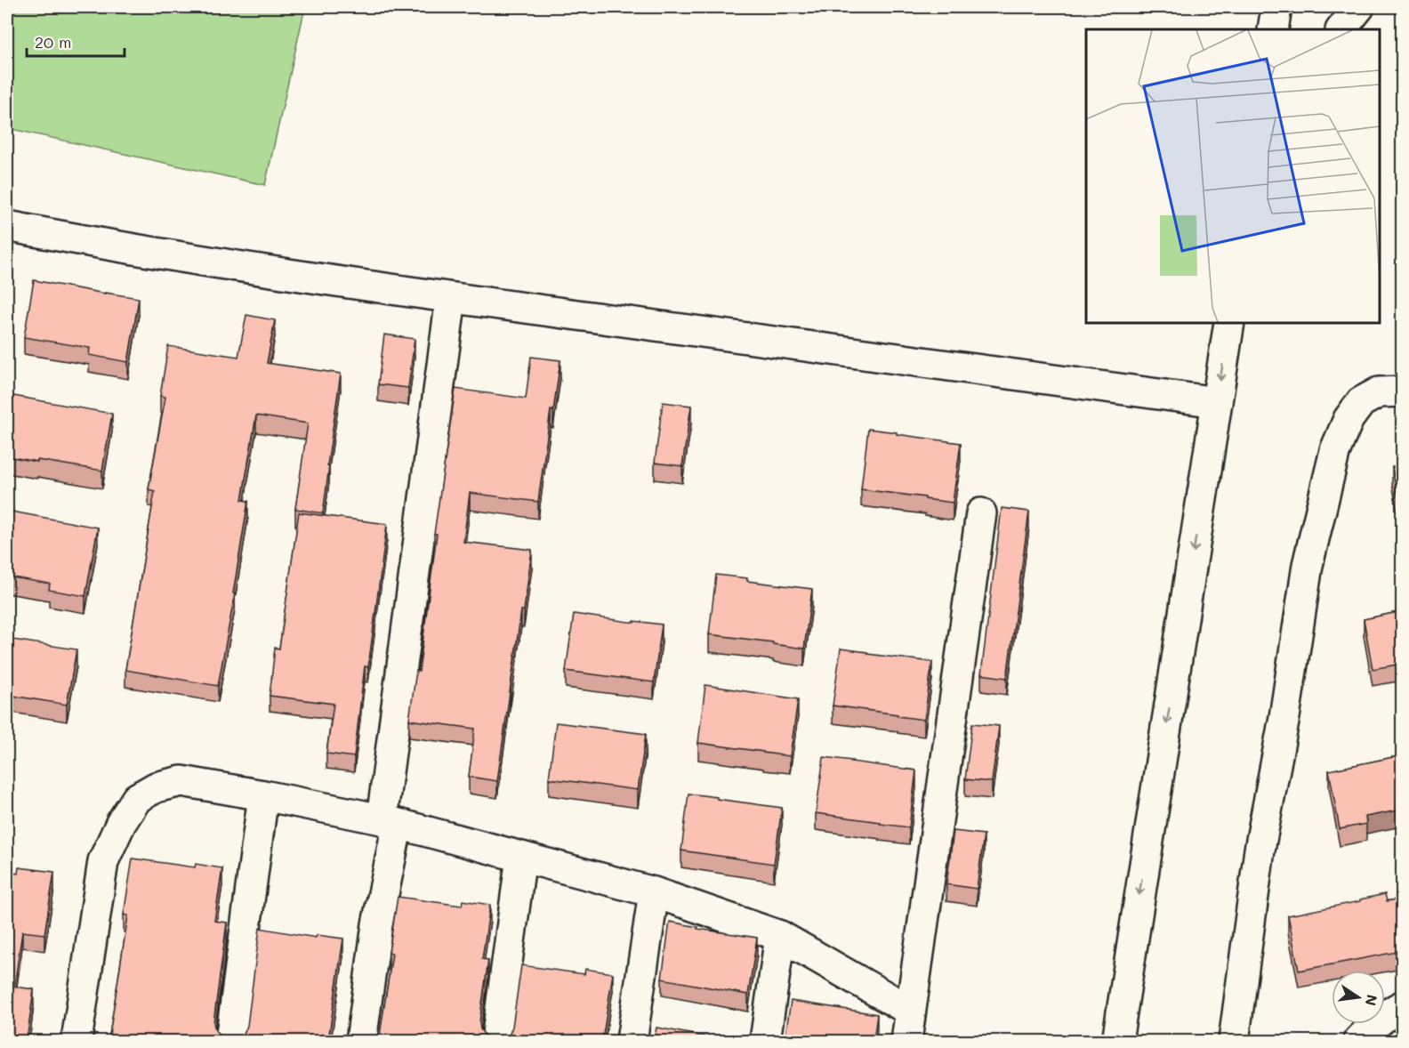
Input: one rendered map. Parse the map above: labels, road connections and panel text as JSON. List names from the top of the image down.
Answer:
{
  "scale_bar": "20 m",
  "north": "right"
}
